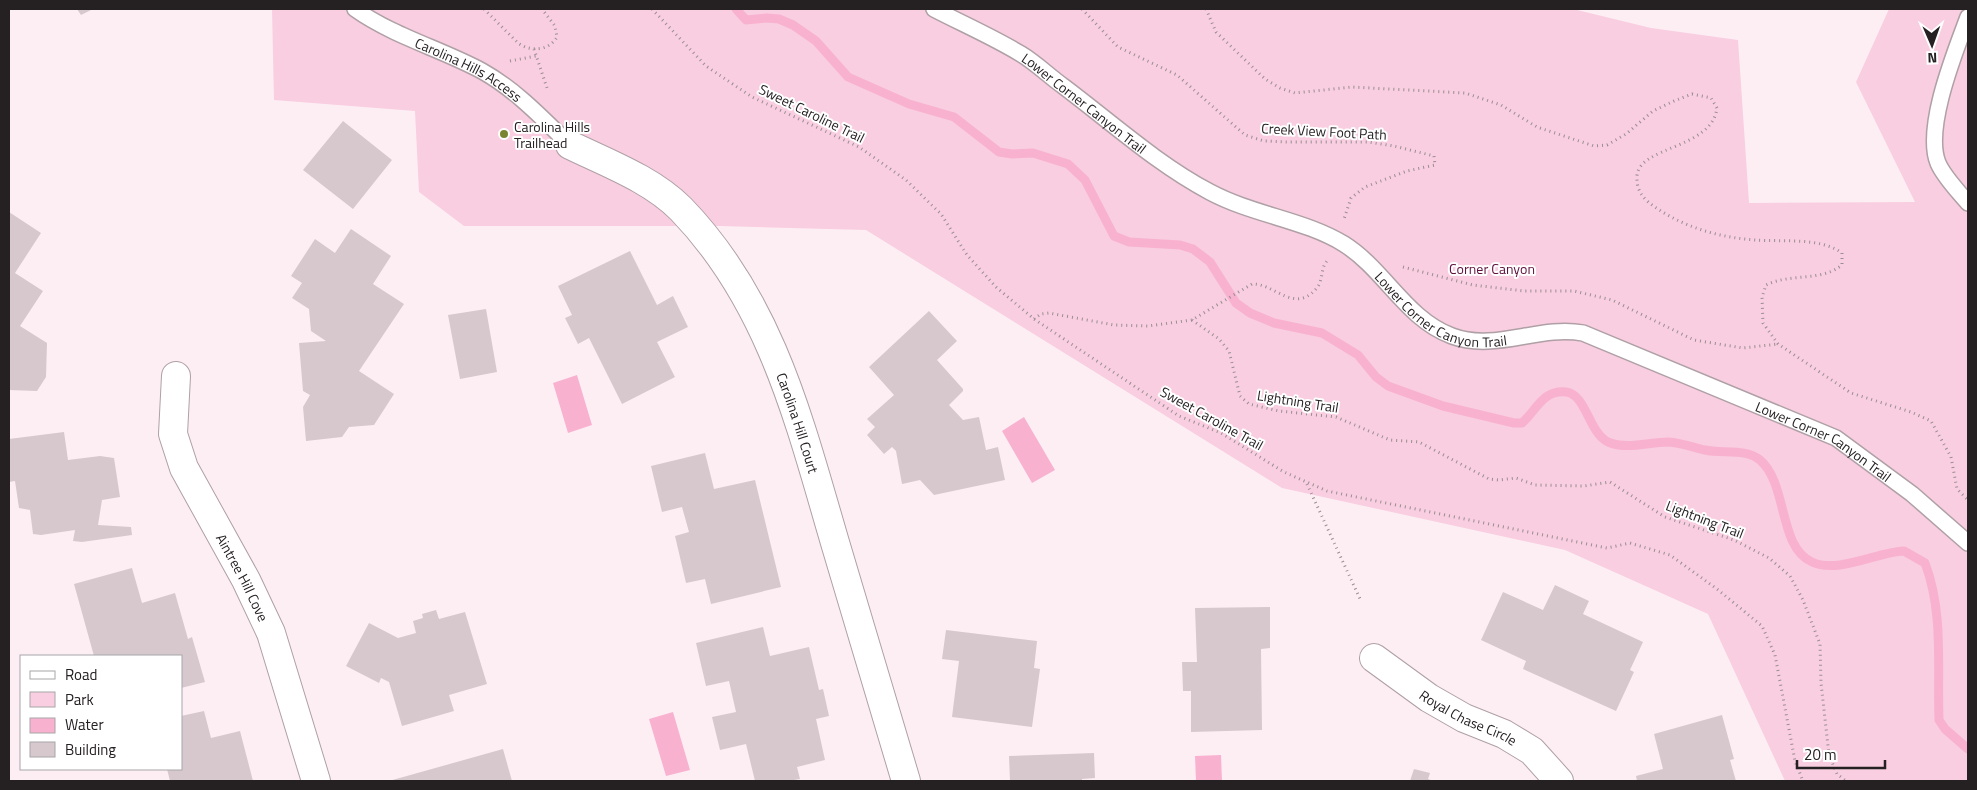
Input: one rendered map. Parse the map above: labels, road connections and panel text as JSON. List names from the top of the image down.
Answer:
{
  "streets": {
    "street": ["Carolina Hill Court", "Aintree Hill Cove", "Royal Chase Circle"],
    "lane": ["Carolina Hills Access", "Lower Corner Canyon Trail"],
    "path": ["Sweet Caroline Trail", "Creek View Foot Path", "Lightning Trail"]
  },
  "crossings": [
    ["Carolina Hills Access", "Carolina Hill Court"],
    ["Lower Corner Canyon Trail", "Creek View Foot Path"]
  ],
  "parks": ["Corner Canyon"],
  "places": ["Carolina Hills Trailhead"],
  "legend": [
    "Road",
    "Park",
    "Water",
    "Building"
  ],
  "scale_bar": "20 m",
  "north": "bottom"
}
